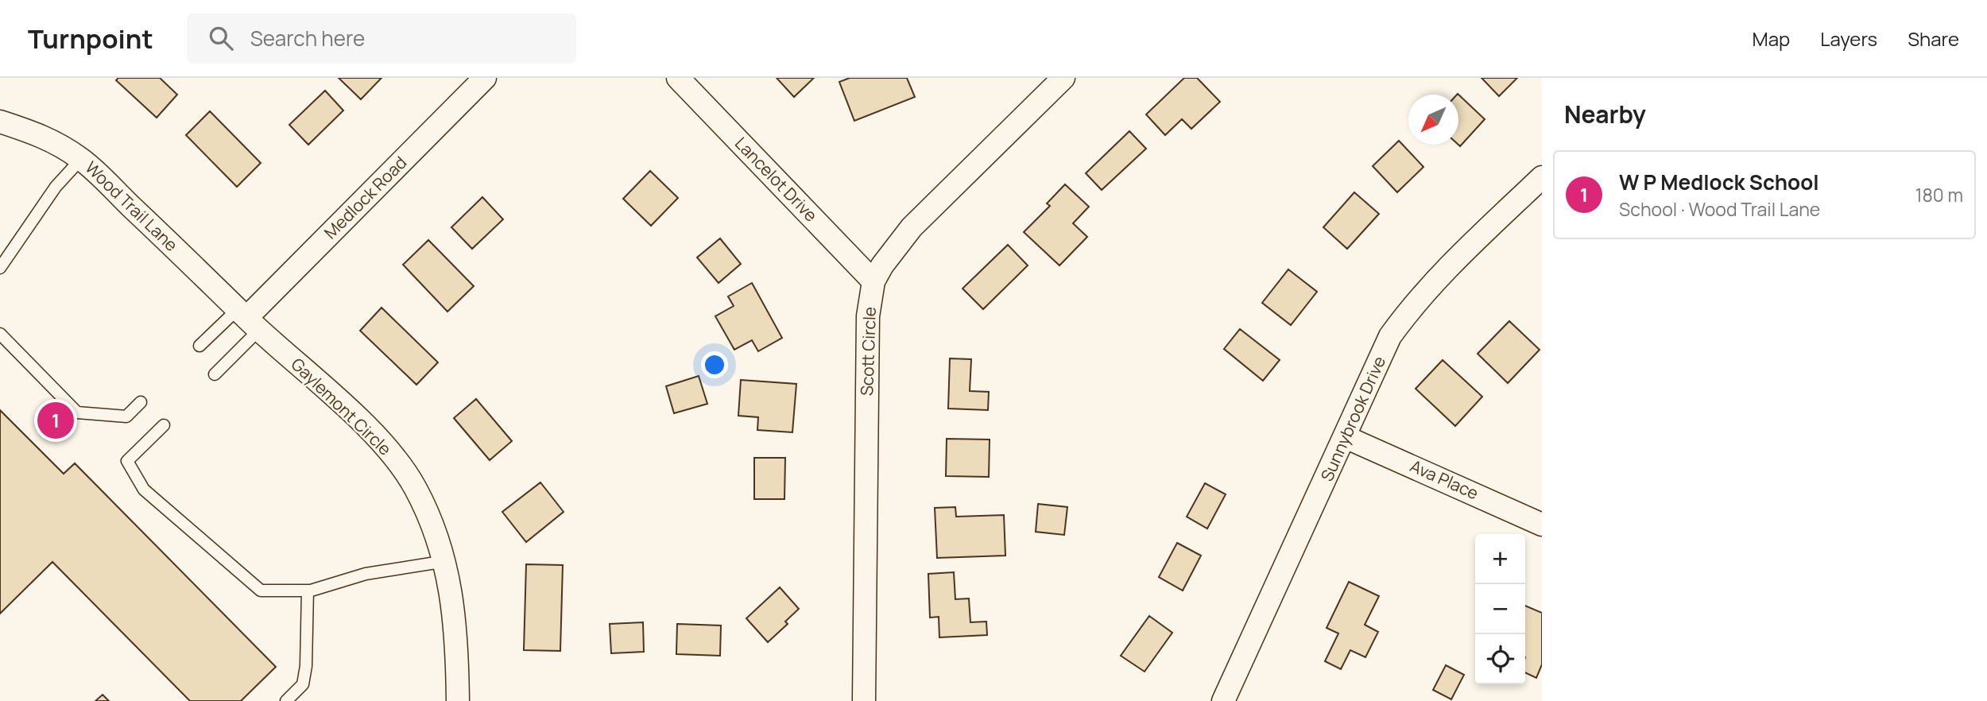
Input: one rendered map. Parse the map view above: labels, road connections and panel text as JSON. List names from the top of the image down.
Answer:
{
  "streets": {
    "street": [
      "Lancelot Drive",
      "Medlock Road",
      "Wood Trail Lane",
      "Scott Circle",
      "Gaylemont Circle",
      "Sunnybrook Drive",
      "Ava Place"
    ]
  },
  "crossings": [
    ["Lancelot Drive", "Scott Circle"],
    ["Medlock Road", "Wood Trail Lane"],
    ["Medlock Road", "Gaylemont Circle"],
    ["Wood Trail Lane", "Gaylemont Circle"],
    ["Sunnybrook Drive", "Ava Place"]
  ],
  "north": "bottom left",
  "page": {
    "header": "Turnpoint",
    "search": "Search here",
    "nav": ["Map", "Layers", "Share"],
    "heading": "Nearby",
    "list": [
      {
        "mark": "1",
        "name": "W P Medlock School",
        "note": "School · Wood Trail Lane",
        "value": "180 m"
      }
    ],
    "pins": "1",
    "map_buttons": ["+", "−"]
  }
}
